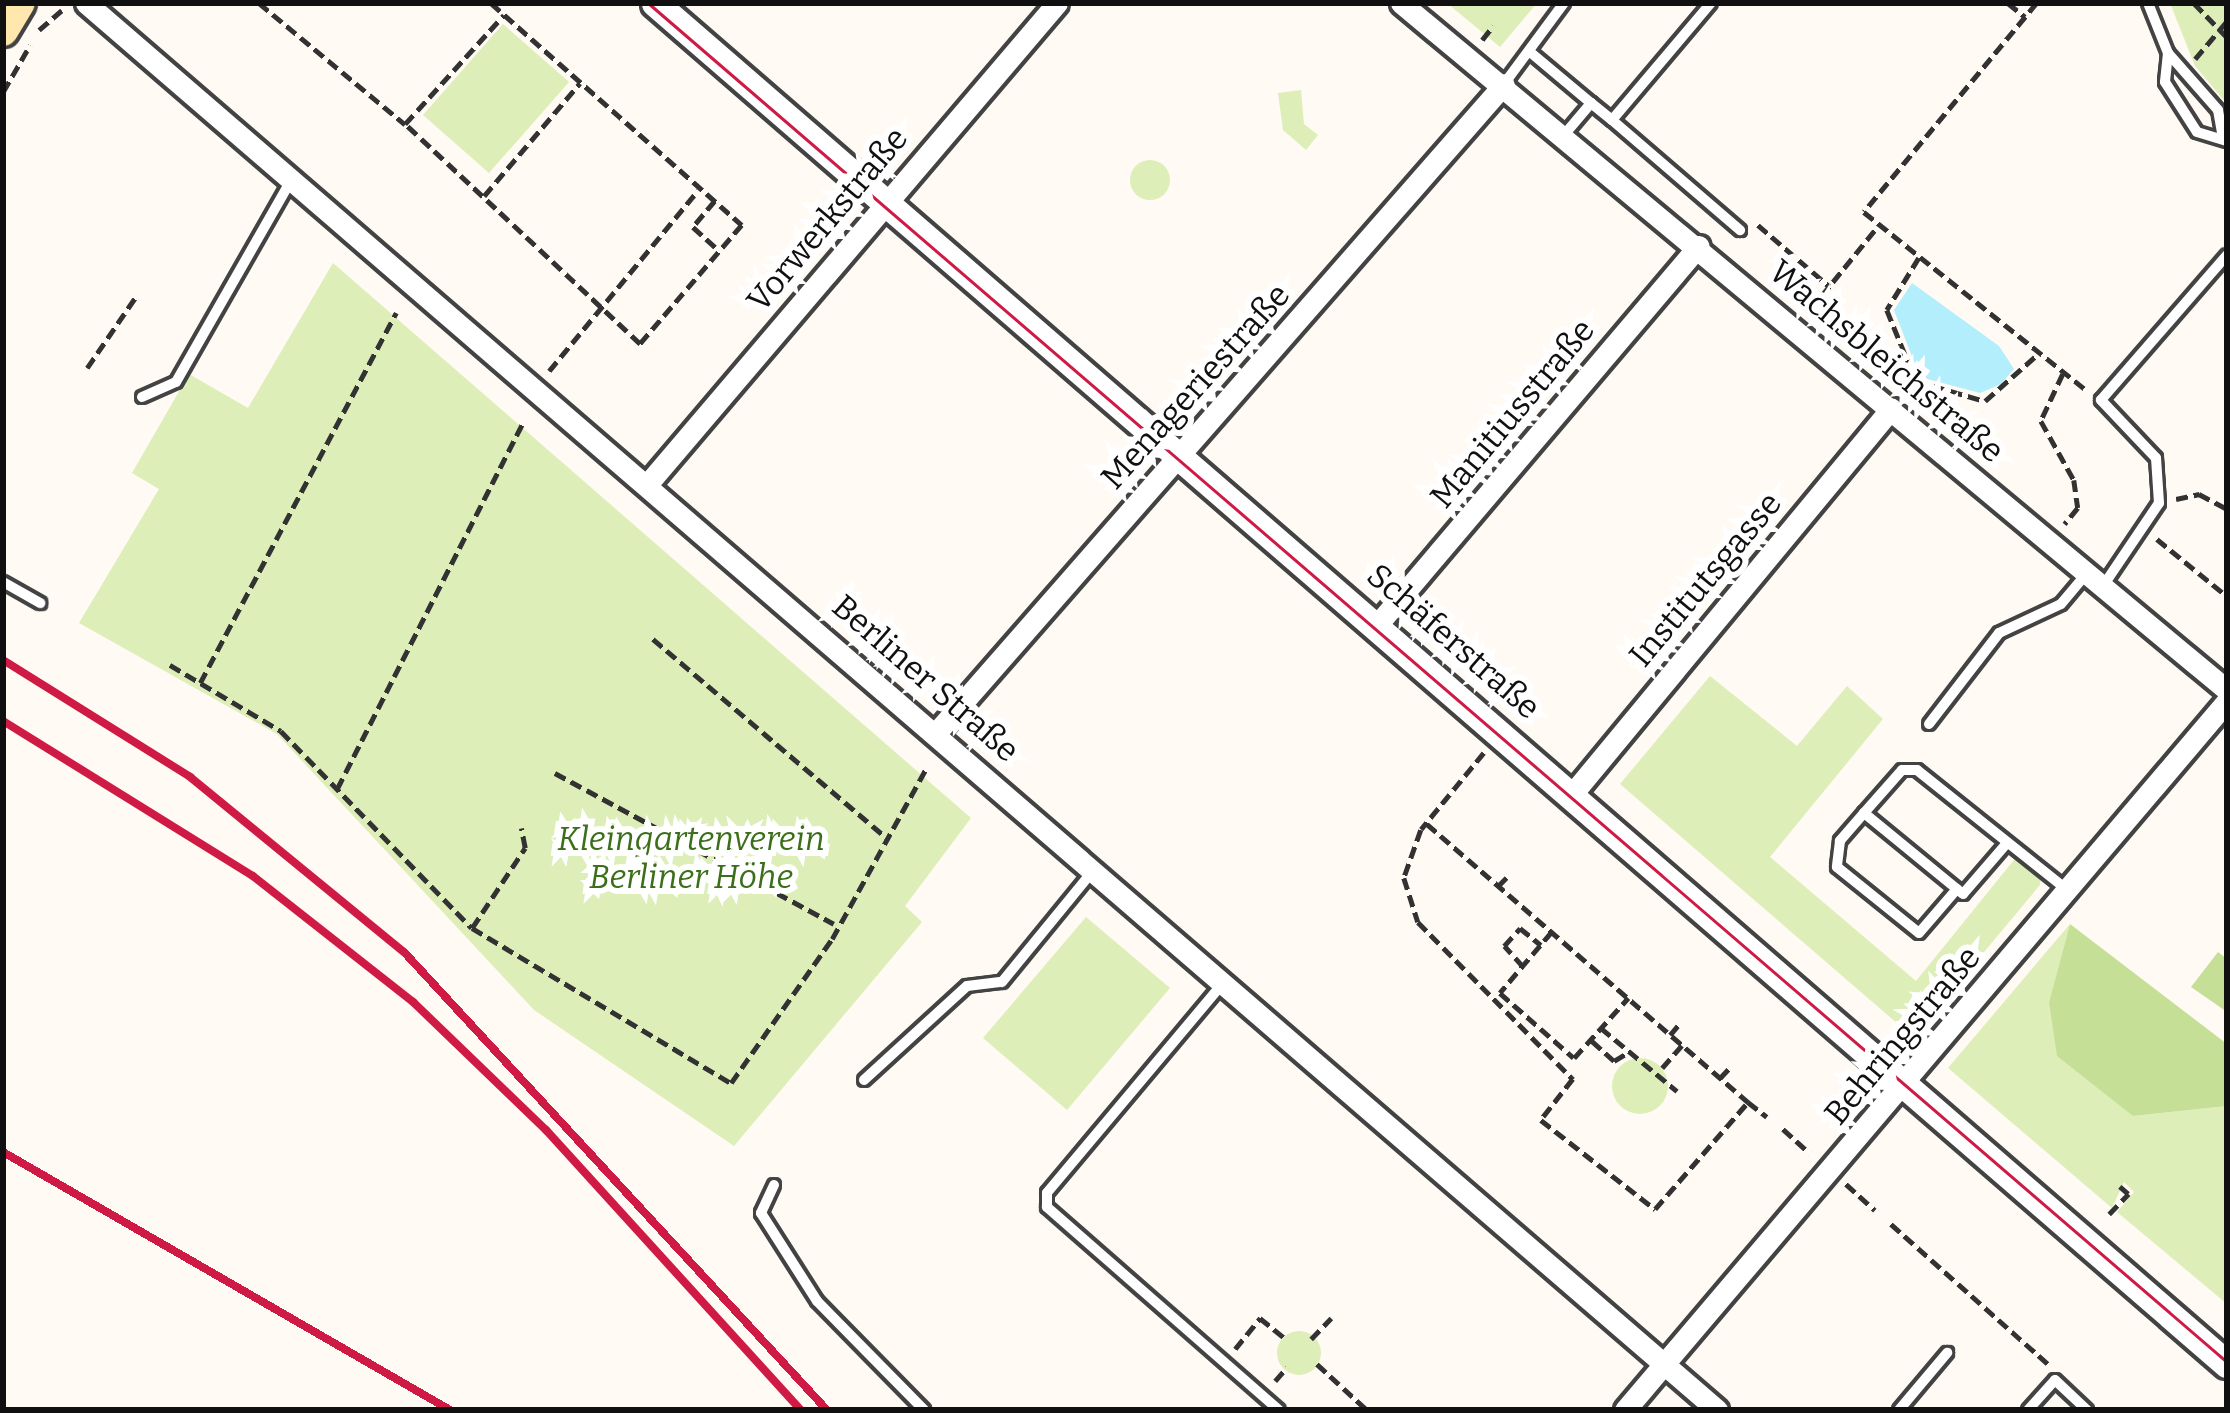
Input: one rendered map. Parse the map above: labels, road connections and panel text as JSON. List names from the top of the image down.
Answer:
{
  "streets": {
    "street": [
      "Vorwerkstraße",
      "Wachsbleichstraße",
      "Menageriestraße",
      "Manitiusstraße",
      "Institutsgasse",
      "Schäferstraße",
      "Berliner Straße",
      "Behringstraße"
    ]
  },
  "crossings": [
    ["Vorwerkstraße", "Schäferstraße"],
    ["Vorwerkstraße", "Berliner Straße"],
    ["Wachsbleichstraße", "Menageriestraße"],
    ["Wachsbleichstraße", "Manitiusstraße"],
    ["Wachsbleichstraße", "Institutsgasse"],
    ["Menageriestraße", "Schäferstraße"],
    ["Menageriestraße", "Berliner Straße"],
    ["Manitiusstraße", "Schäferstraße"],
    ["Institutsgasse", "Schäferstraße"],
    ["Schäferstraße", "Behringstraße"],
    ["Berliner Straße", "Behringstraße"]
  ],
  "parks": ["Kleingartenverein Berliner Höhe"]
}
